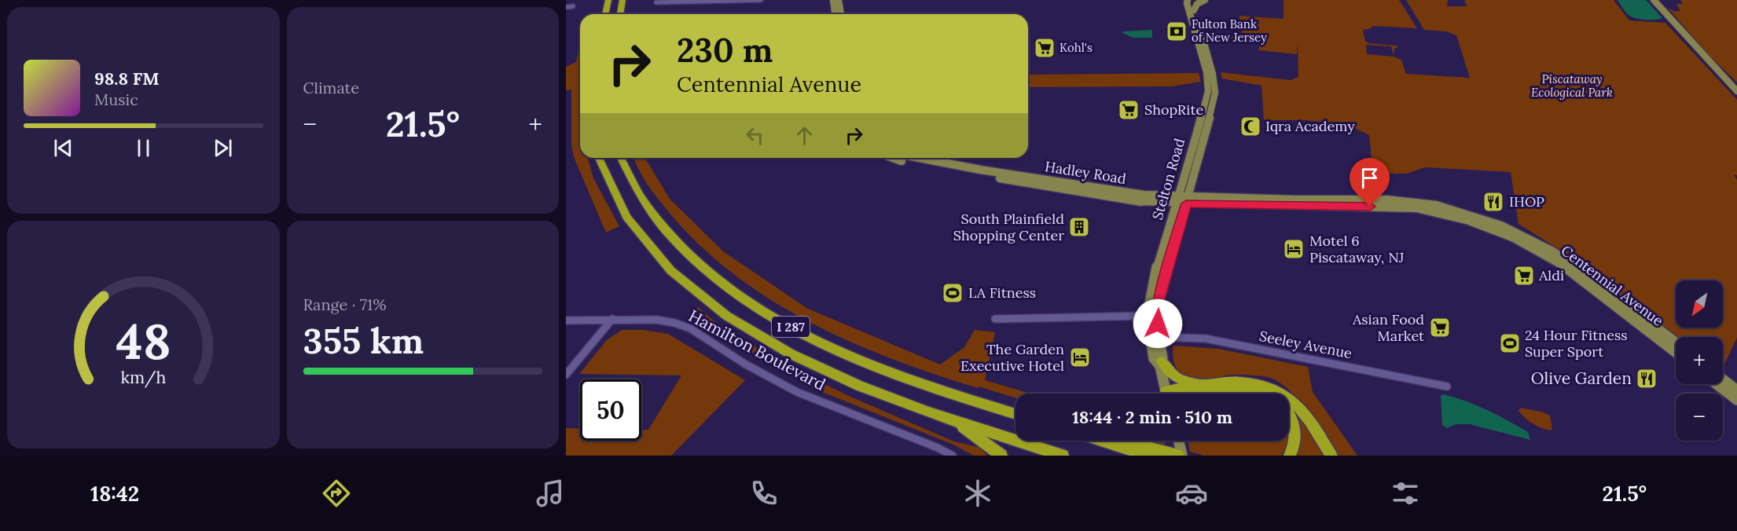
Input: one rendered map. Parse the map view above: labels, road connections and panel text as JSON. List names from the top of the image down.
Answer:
{
  "streets": {
    "highway": ["I 287"],
    "main road": ["Hadley Road", "Stelton Road", "Centennial Avenue"],
    "street": ["Seeley Avenue", "Hamilton Boulevard"]
  },
  "crossings": [
    ["Hadley Road", "Stelton Road"],
    ["Hadley Road", "Centennial Avenue"],
    ["Stelton Road", "Centennial Avenue"],
    ["Stelton Road", "Seeley Avenue"]
  ],
  "parks": ["Piscataway Ecological Park"],
  "places": {
    "bank": ["Fulton Bank of New Jersey"],
    "supermarket": [
      "Kohl's",
      "ShopRite",
      "Aldi",
      "Asian Food Market"
    ],
    "mosque": ["Iqra Academy"],
    "restaurant": ["IHOP", "Olive Garden"],
    "building": ["South Plainfield Shopping Center"],
    "hotel": ["Motel 6 Piscataway, NJ", "The Garden Executive Hotel"],
    "sports": ["LA Fitness", "24 Hour Fitness Super Sport"]
  },
  "north": "bottom left",
  "page": {
    "tile": [
      "Climate",
      ["Range · 71%", "355 km"]
    ],
    "turn": ["230 m", "Centennial Avenue"],
    "song": ["98.8 FM", "Music"],
    "heat": ["−", "21.5°", "+"],
    "map_buttons": ["+", "−"],
    "limit": "50",
    "trip": "18:44 · 2 min · 510 m",
    "tabs": ["18:42", "21.5°"],
    "gauge": ["48", "km/h"]
  }
}
